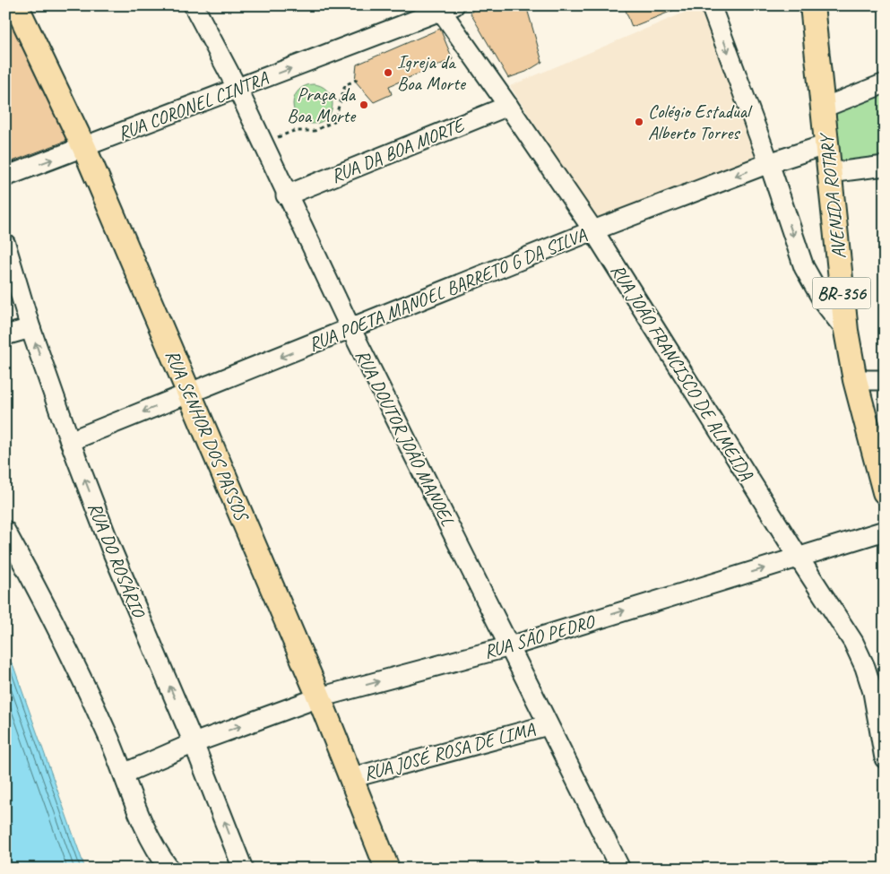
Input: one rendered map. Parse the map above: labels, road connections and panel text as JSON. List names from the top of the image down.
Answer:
{
  "streets": {
    "main road": ["AVENIDA ROTARY", "BR-356", "RUA SENHOR DOS PASSOS"],
    "street": [
      "RUA CORONEL CINTRA",
      "RUA DA BOA MORTE",
      "RUA POETA MANOEL BARRETO G DA SILVA",
      "RUA JOÃO FRANCISCO DE ALMEIDA",
      "RUA DOUTOR JOÃO MANOEL",
      "RUA DO ROSÁRIO",
      "RUA SÃO PEDRO",
      "RUA JOSÉ ROSA DE LIMA"
    ]
  },
  "crossings": [
    ["RUA CORONEL CINTRA", "RUA JOÃO FRANCISCO DE ALMEIDA"],
    ["RUA CORONEL CINTRA", "RUA SENHOR DOS PASSOS"],
    ["RUA CORONEL CINTRA", "RUA DOUTOR JOÃO MANOEL"],
    ["RUA DA BOA MORTE", "RUA JOÃO FRANCISCO DE ALMEIDA"],
    ["RUA DA BOA MORTE", "RUA DOUTOR JOÃO MANOEL"],
    ["AVENIDA ROTARY", "RUA POETA MANOEL BARRETO G DA SILVA"],
    ["RUA POETA MANOEL BARRETO G DA SILVA", "RUA JOÃO FRANCISCO DE ALMEIDA"],
    ["RUA POETA MANOEL BARRETO G DA SILVA", "RUA SENHOR DOS PASSOS"],
    ["RUA POETA MANOEL BARRETO G DA SILVA", "RUA DOUTOR JOÃO MANOEL"],
    ["RUA POETA MANOEL BARRETO G DA SILVA", "RUA DO ROSÁRIO"],
    ["RUA JOÃO FRANCISCO DE ALMEIDA", "RUA SÃO PEDRO"],
    ["RUA SENHOR DOS PASSOS", "RUA SÃO PEDRO"],
    ["RUA SENHOR DOS PASSOS", "RUA JOSÉ ROSA DE LIMA"],
    ["RUA DOUTOR JOÃO MANOEL", "RUA SÃO PEDRO"],
    ["RUA DOUTOR JOÃO MANOEL", "RUA JOSÉ ROSA DE LIMA"],
    ["RUA DO ROSÁRIO", "RUA SÃO PEDRO"]
  ],
  "one_way": ["RUA CORONEL CINTRA", "RUA POETA MANOEL BARRETO G DA SILVA", "RUA SÃO PEDRO"],
  "places": ["Igreja da Boa Morte", "Praça da Boa Morte", "Colégio Estadual Alberto Torres"]
}
